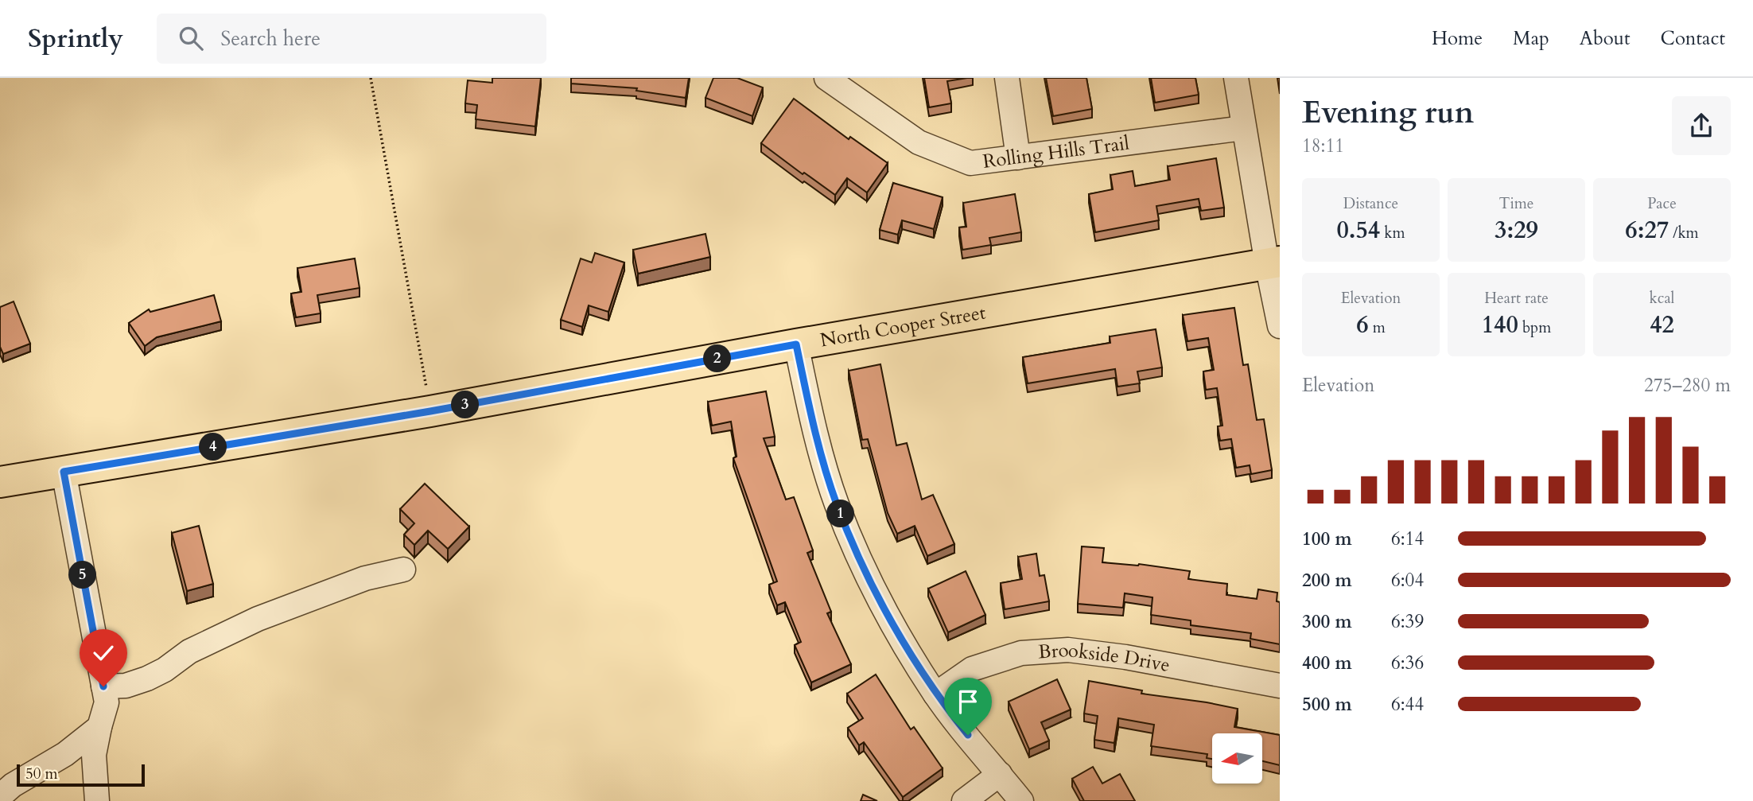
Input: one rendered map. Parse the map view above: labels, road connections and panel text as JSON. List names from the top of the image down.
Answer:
{
  "streets": {
    "main road": ["North Cooper Street"],
    "street": ["Rolling Hills Trail", "Brookside Drive"]
  },
  "scale_bar": "50 m",
  "north": "left",
  "page": {
    "header": "Sprintly",
    "search": "Search here",
    "nav": [
      "Home",
      "Map",
      "About",
      "Contact"
    ],
    "heading": ["Evening run", "18:11"],
    "stats": [
      ["Distance", "0.54 km"],
      ["Time", "3:29"],
      ["Pace", "6:27 /km"],
      ["Elevation", "6 m"],
      ["Heart rate", "140 bpm"],
      ["kcal", "42"]
    ],
    "pins": [
      "2",
      "3",
      "4",
      "1",
      "5"
    ],
    "chart": ["Elevation", "275–280 m"],
    "list": [
      {
        "name": "100 m",
        "note": "6:14"
      },
      {
        "name": "200 m",
        "note": "6:04"
      },
      {
        "name": "300 m",
        "note": "6:39"
      },
      {
        "name": "400 m",
        "note": "6:36"
      },
      {
        "name": "500 m",
        "note": "6:44"
      }
    ],
    "scale": "50 m"
  }
}
